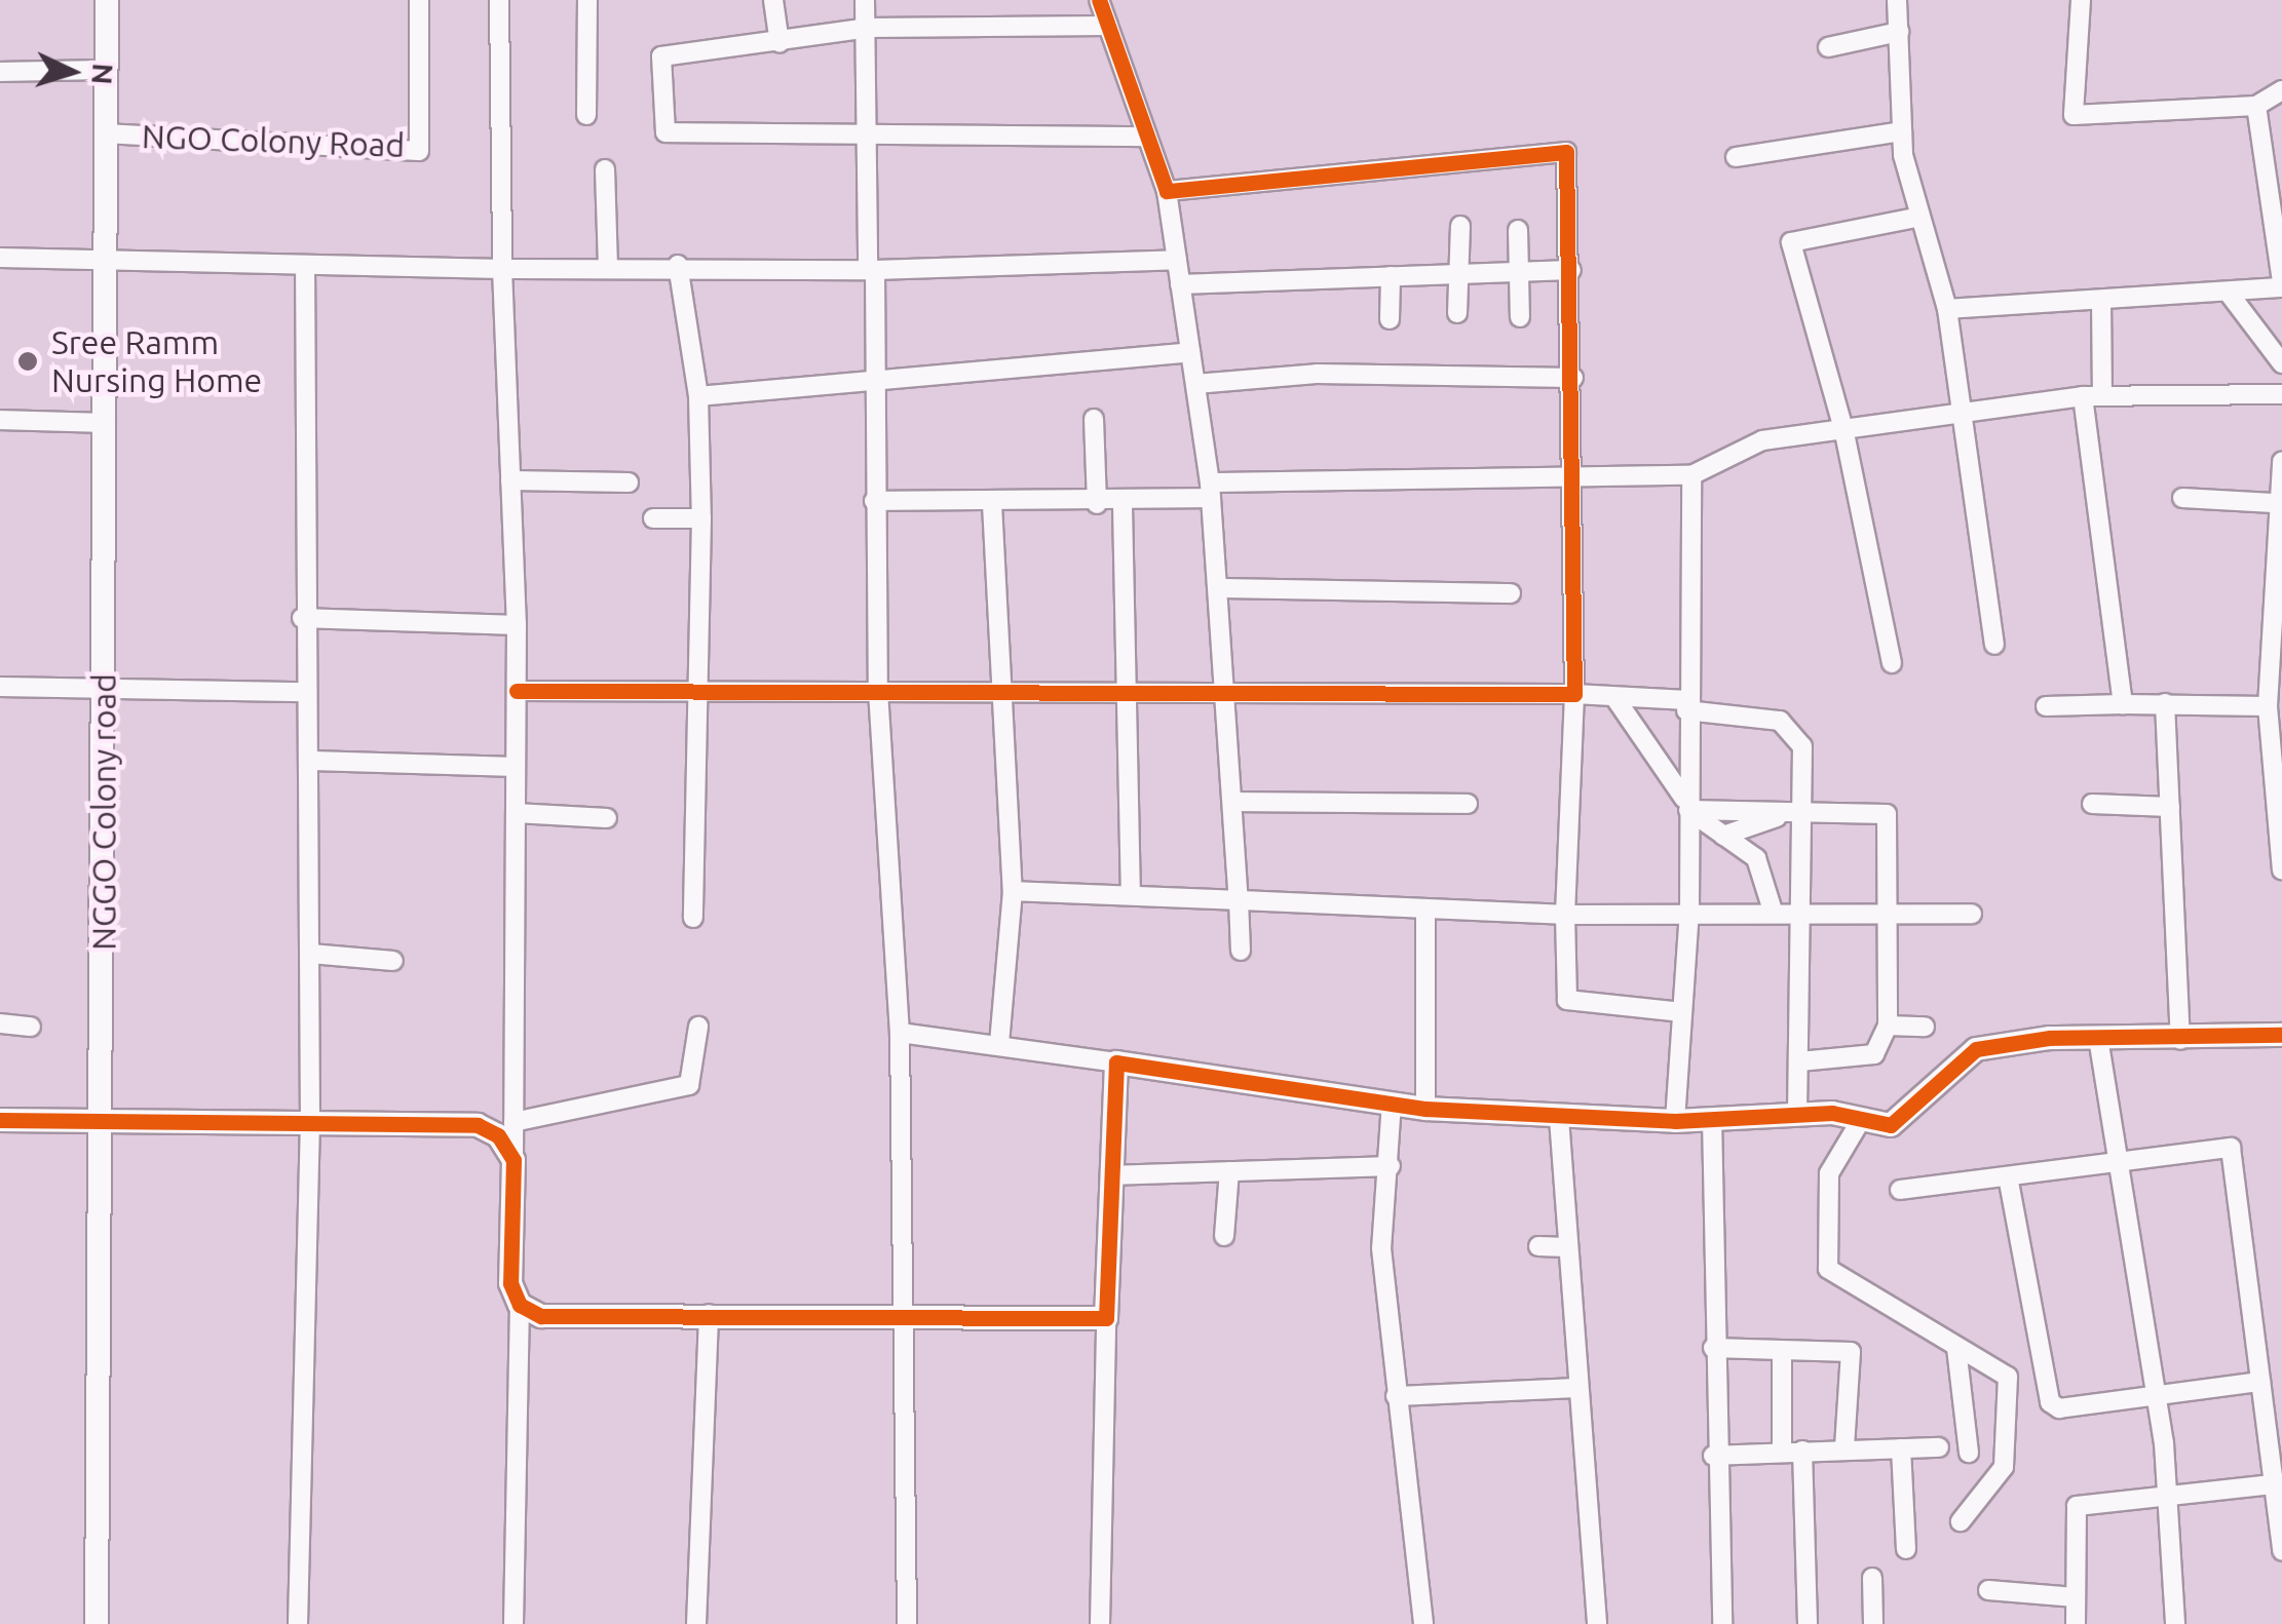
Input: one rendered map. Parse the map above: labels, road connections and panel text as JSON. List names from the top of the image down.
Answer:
{
  "streets": {
    "street": ["NGO Colony Road", "NGGO Colony road"]
  },
  "crossings": [
    ["NGO Colony Road", "NGGO Colony road"]
  ],
  "places": ["Sree Ramm Nursing Home"],
  "north": "right"
}
